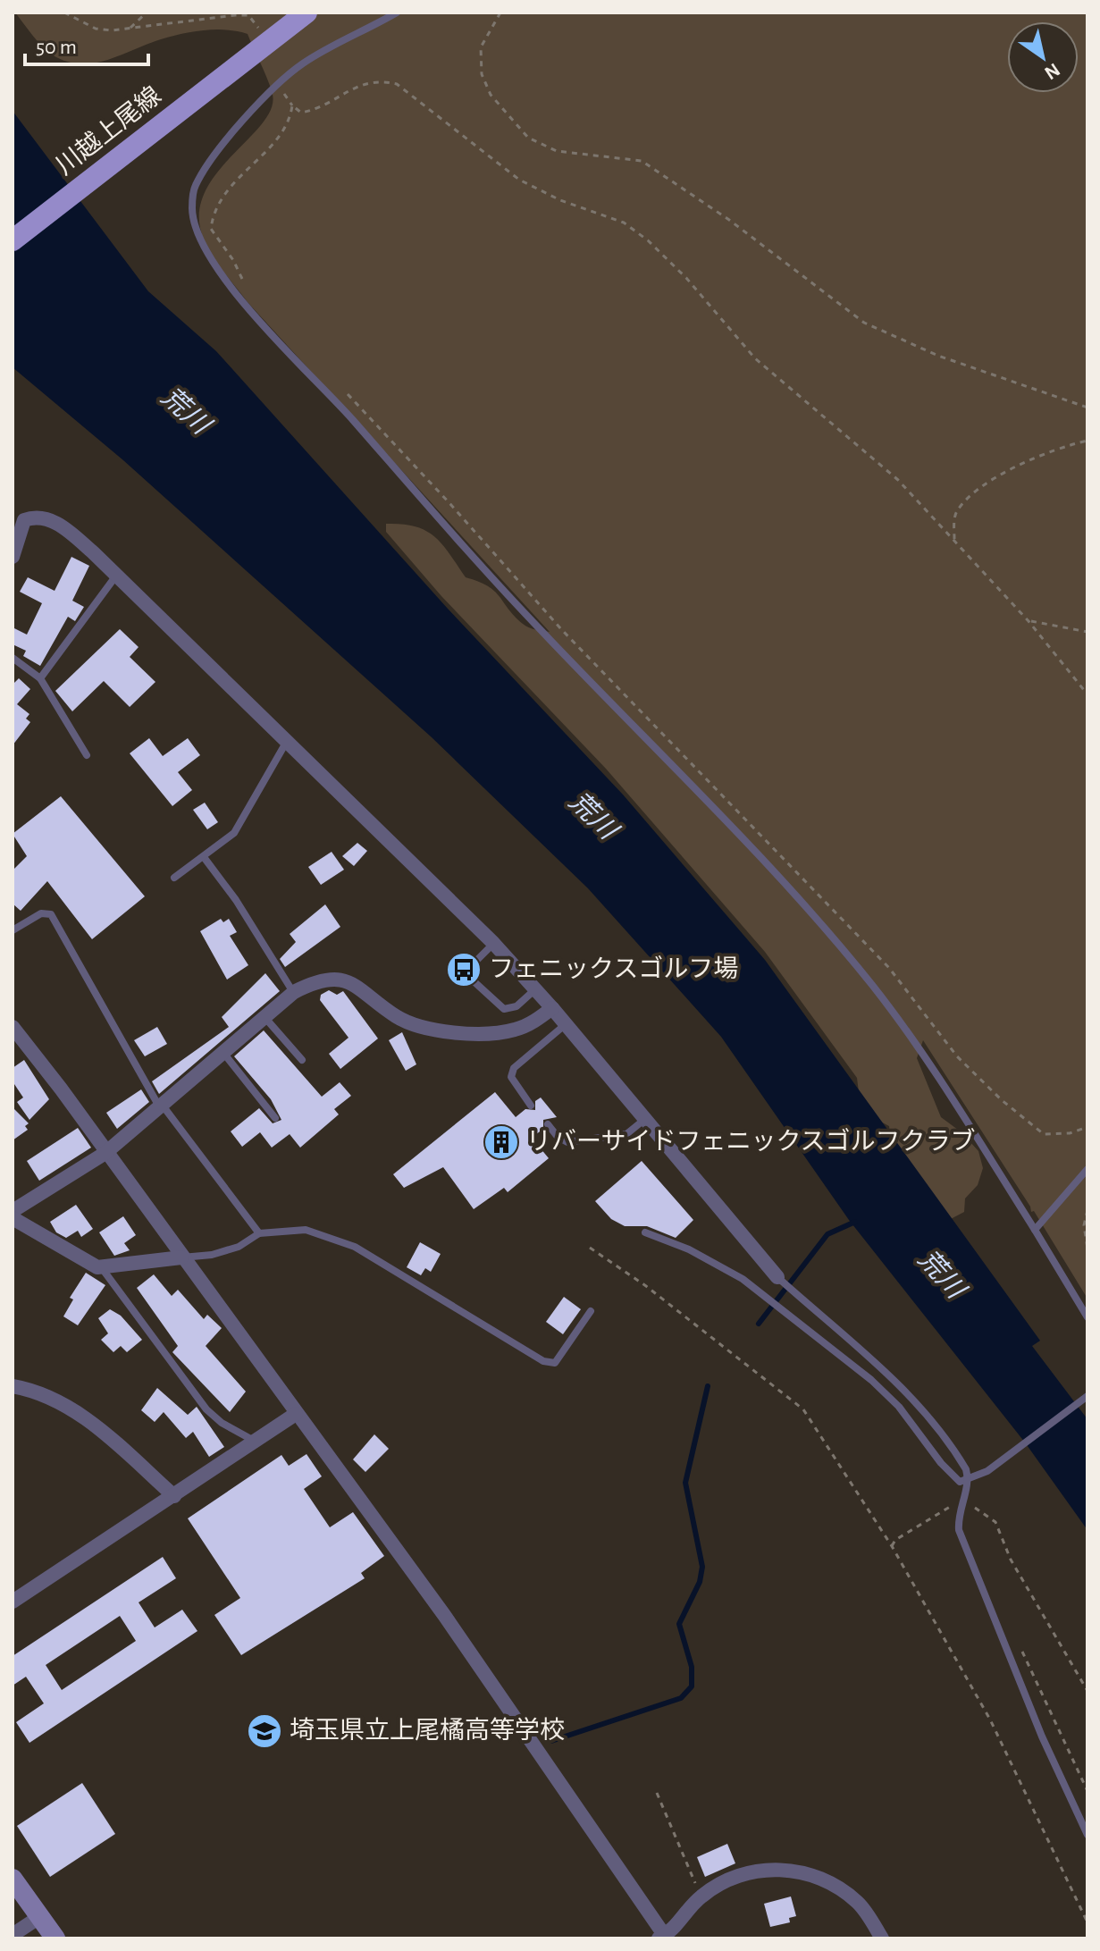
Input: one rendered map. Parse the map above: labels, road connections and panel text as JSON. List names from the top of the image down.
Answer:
{
  "streets": {
    "main road": ["川越上尾線"]
  },
  "water": ["荒川"],
  "places": {
    "bus stop": ["フェニックスゴルフ場"],
    "building": ["リバーサイドフェニックスゴルフクラブ"],
    "school or university": ["埼玉県立上尾橘高等学校"]
  },
  "scale_bar": "50 m",
  "north": "bottom right"
}
